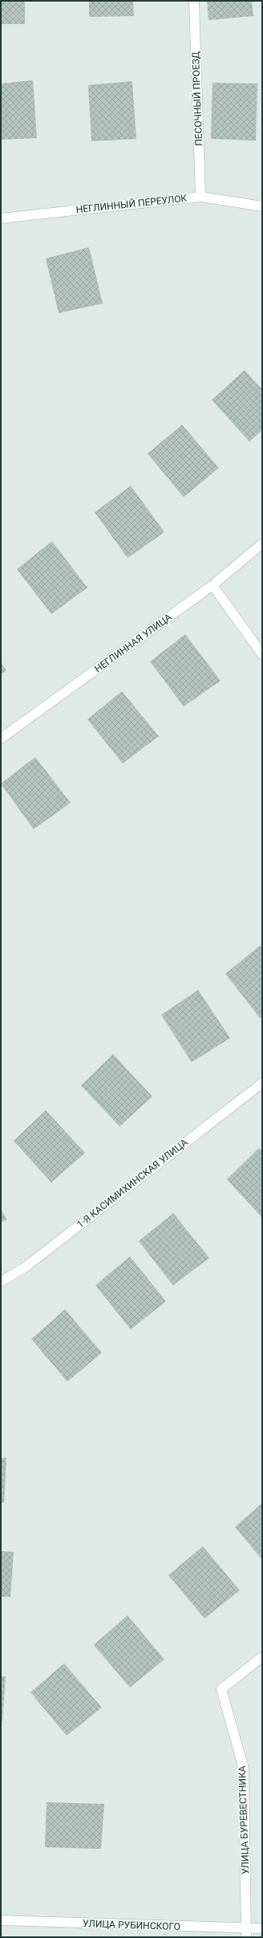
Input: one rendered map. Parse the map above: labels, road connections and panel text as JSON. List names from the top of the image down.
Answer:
{
  "streets": {
    "street": [
      "ПЕСОЧНЫЙ ПРОЕЗД",
      "НЕГЛИННЫЙ ПЕРЕУЛОК",
      "НЕГЛИННАЯ УЛИЦА",
      "1-Я КАСИМИХИНСКАЯ УЛИЦА",
      "УЛИЦА БУРЕВЕСТНИКА",
      "УЛИЦА РУБИНСКОГО"
    ]
  },
  "crossings": [
    ["ПЕСОЧНЫЙ ПРОЕЗД", "НЕГЛИННЫЙ ПЕРЕУЛОК"],
    ["УЛИЦА БУРЕВЕСТНИКА", "УЛИЦА РУБИНСКОГО"]
  ]
}
